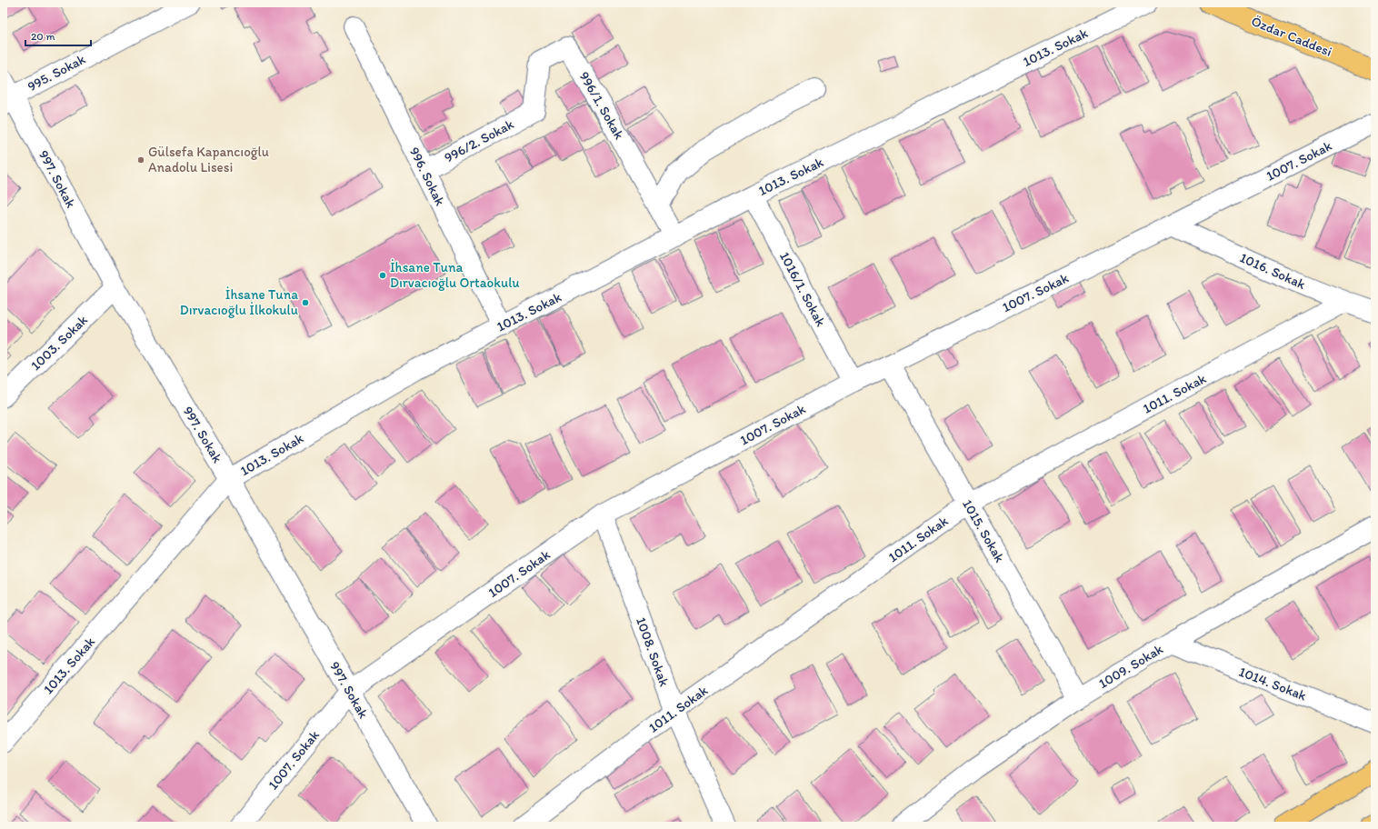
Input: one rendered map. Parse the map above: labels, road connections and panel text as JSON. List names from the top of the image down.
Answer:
{
  "streets": {
    "main road": ["Özdar Caddesi"],
    "street": [
      "1013. Sokak",
      "995. Sokak",
      "996/1. Sokak",
      "996/2. Sokak",
      "1007. Sokak",
      "996. Sokak",
      "997. Sokak",
      "1016. Sokak",
      "1016/1. Sokak",
      "1003. Sokak",
      "1011. Sokak",
      "1015. Sokak",
      "1008. Sokak",
      "1009. Sokak",
      "1014. Sokak"
    ]
  },
  "crossings": [
    ["1013. Sokak", "996/1. Sokak"],
    ["1013. Sokak", "996. Sokak"],
    ["1013. Sokak", "997. Sokak"],
    ["1013. Sokak", "1016/1. Sokak"],
    ["995. Sokak", "997. Sokak"],
    ["996/1. Sokak", "996/2. Sokak"],
    ["996/2. Sokak", "996. Sokak"],
    ["1007. Sokak", "997. Sokak"],
    ["1007. Sokak", "1016. Sokak"],
    ["1007. Sokak", "1016/1. Sokak"],
    ["1007. Sokak", "1015. Sokak"],
    ["1007. Sokak", "1008. Sokak"],
    ["997. Sokak", "1003. Sokak"],
    ["1016. Sokak", "1011. Sokak"],
    ["1011. Sokak", "1015. Sokak"],
    ["1011. Sokak", "1008. Sokak"],
    ["1015. Sokak", "1009. Sokak"],
    ["1009. Sokak", "1014. Sokak"]
  ],
  "places": ["Gülsefa Kapancıoğlu Anadolu Lisesi", "İhsane Tuna Dırvacıoğlu Ortaokulu", "İhsane Tuna Dırvacıoğlu İlkokulu"],
  "scale_bar": "20 m"
}
